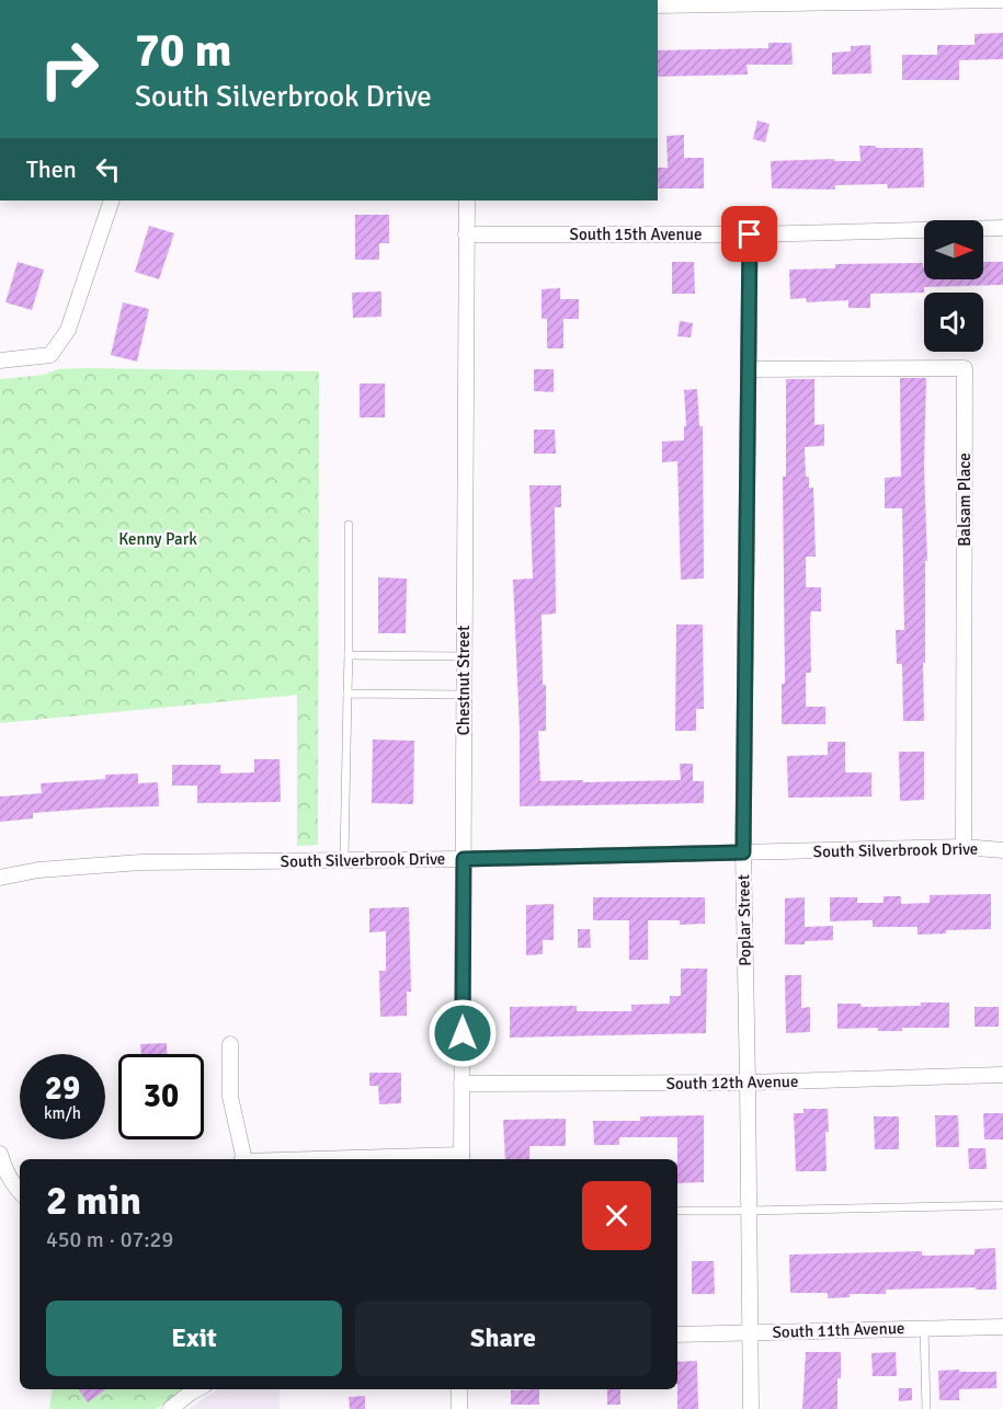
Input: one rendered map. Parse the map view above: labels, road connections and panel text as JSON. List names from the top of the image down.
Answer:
{
  "streets": {
    "street": [
      "South 15th Avenue",
      "Balsam Place",
      "Chestnut Street",
      "South Silverbrook Drive",
      "Poplar Street",
      "South 12th Avenue",
      "South 11th Avenue"
    ]
  },
  "crossings": [
    ["South 15th Avenue", "Chestnut Street"],
    ["South 15th Avenue", "Poplar Street"],
    ["Balsam Place", "South Silverbrook Drive"],
    ["Balsam Place", "Poplar Street"],
    ["Chestnut Street", "South Silverbrook Drive"],
    ["Chestnut Street", "South 12th Avenue"],
    ["South Silverbrook Drive", "Poplar Street"],
    ["Poplar Street", "South 12th Avenue"],
    ["Poplar Street", "South 11th Avenue"]
  ],
  "parks": ["Kenny Park"],
  "north": "right",
  "page": {
    "turn": ["70 m", "South Silverbrook Drive"],
    "then": "Then",
    "speed": "29 km/h",
    "limit": "30",
    "heading": ["2 min", "450 m · 07:29"],
    "buttons": ["Exit", "Share"]
  }
}
